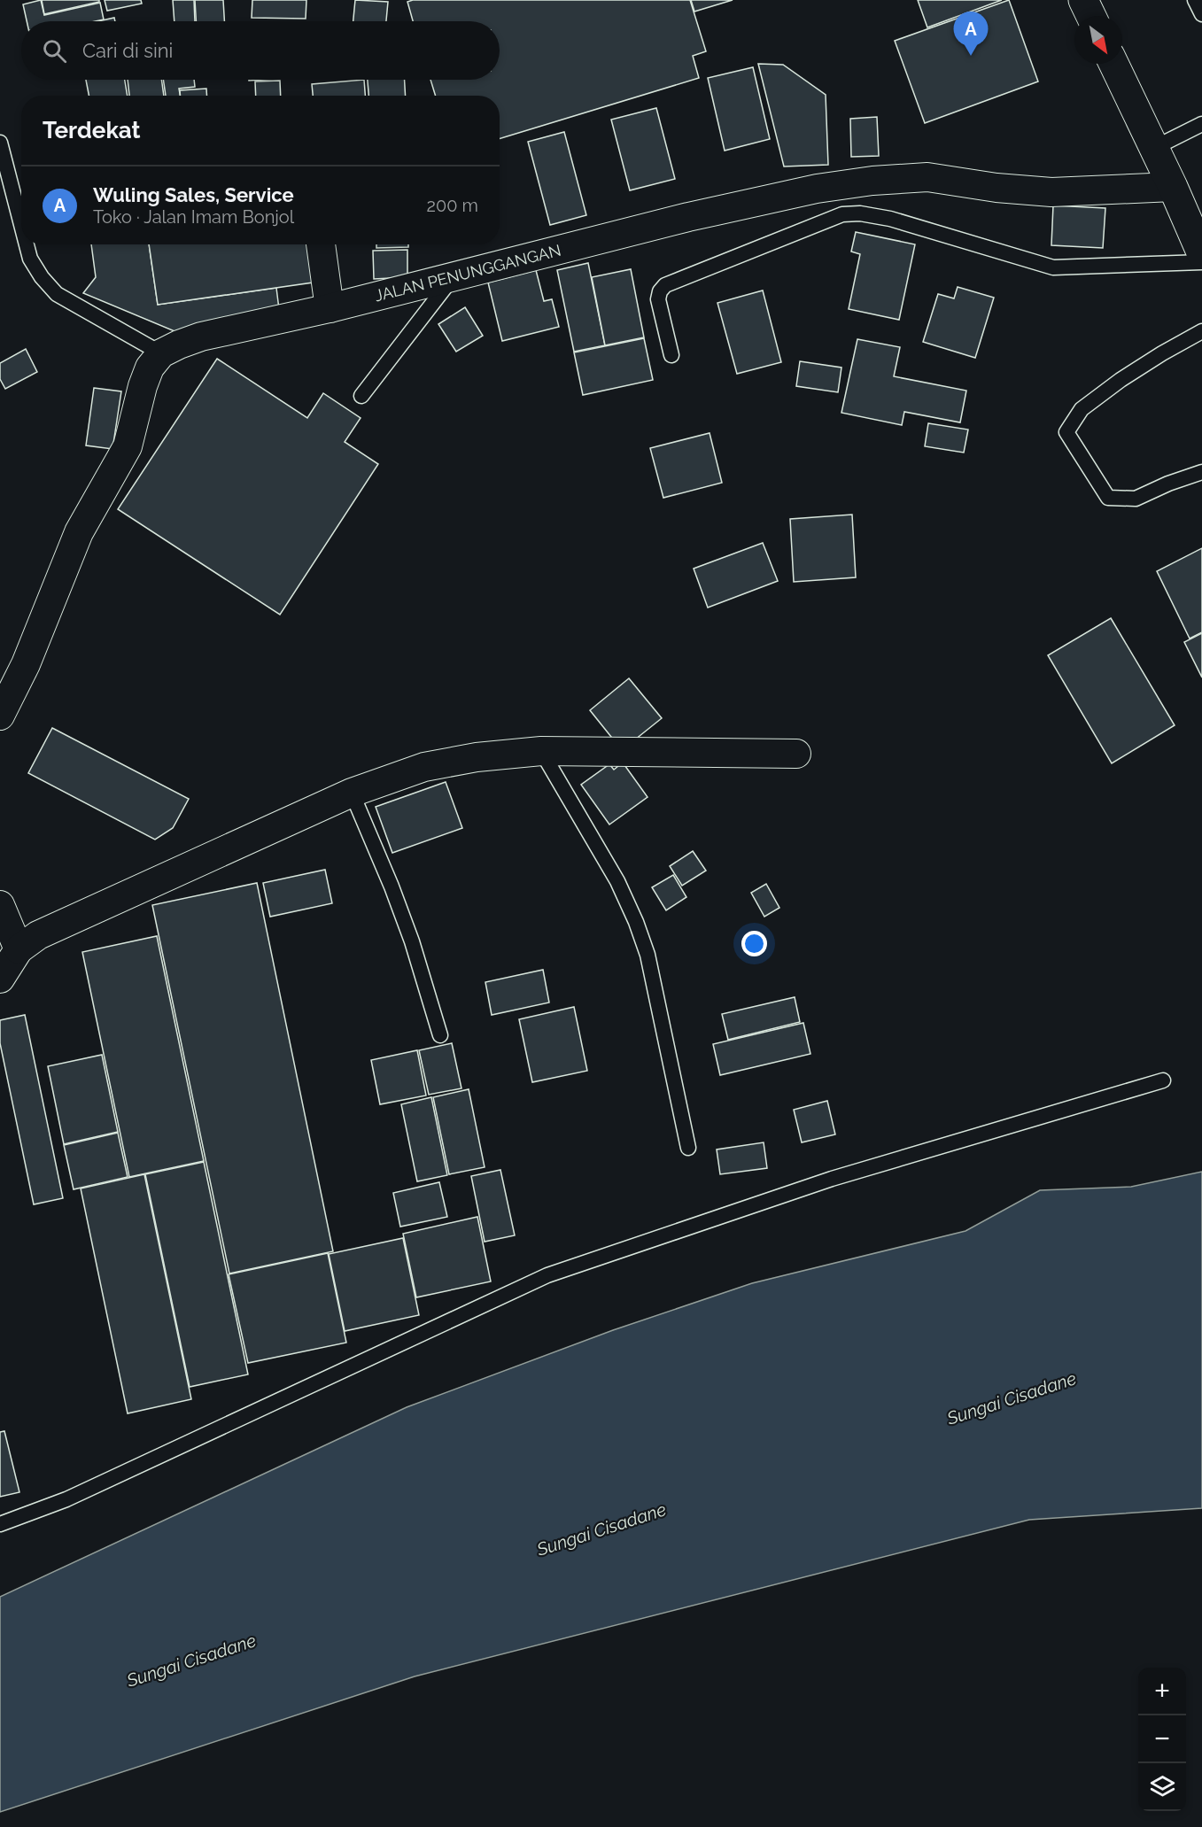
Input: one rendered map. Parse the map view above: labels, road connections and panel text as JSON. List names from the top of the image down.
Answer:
{
  "streets": {
    "street": ["JALAN PENUNGGANGAN"]
  },
  "water": ["Sungai Cisadane"],
  "north": "bottom right",
  "page": {
    "pins": "A",
    "search": "Cari di sini",
    "heading": "Terdekat",
    "list": [
      {
        "mark": "A",
        "name": "Wuling Sales, Service",
        "note": "Toko · Jalan Imam Bonjol",
        "value": "200 m"
      }
    ],
    "map_buttons": ["+", "−"]
  }
}
